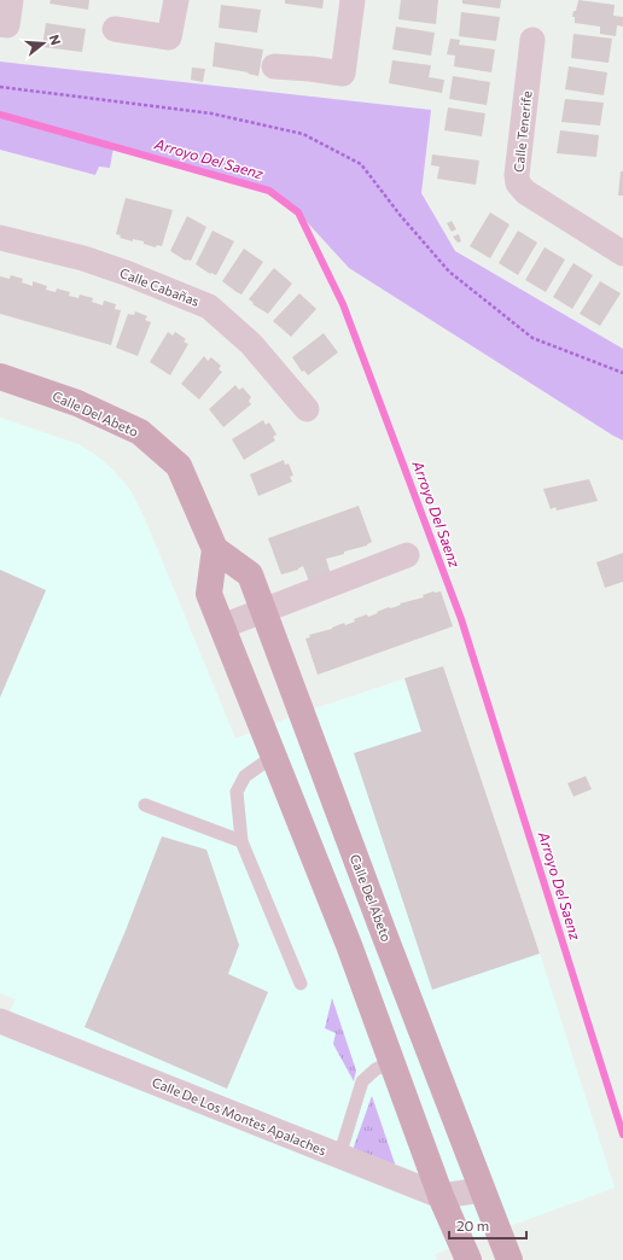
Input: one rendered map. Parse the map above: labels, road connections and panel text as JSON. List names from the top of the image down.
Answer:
{
  "streets": {
    "main road": ["Calle Del Abeto"],
    "street": ["Calle Tenerife", "Calle Cabañas", "Calle De Los Montes Apalaches"]
  },
  "crossings": [
    ["Calle Del Abeto", "Calle De Los Montes Apalaches"]
  ],
  "water": ["Arroyo Del Saenz"],
  "scale_bar": "20 m",
  "north": "right"
}
